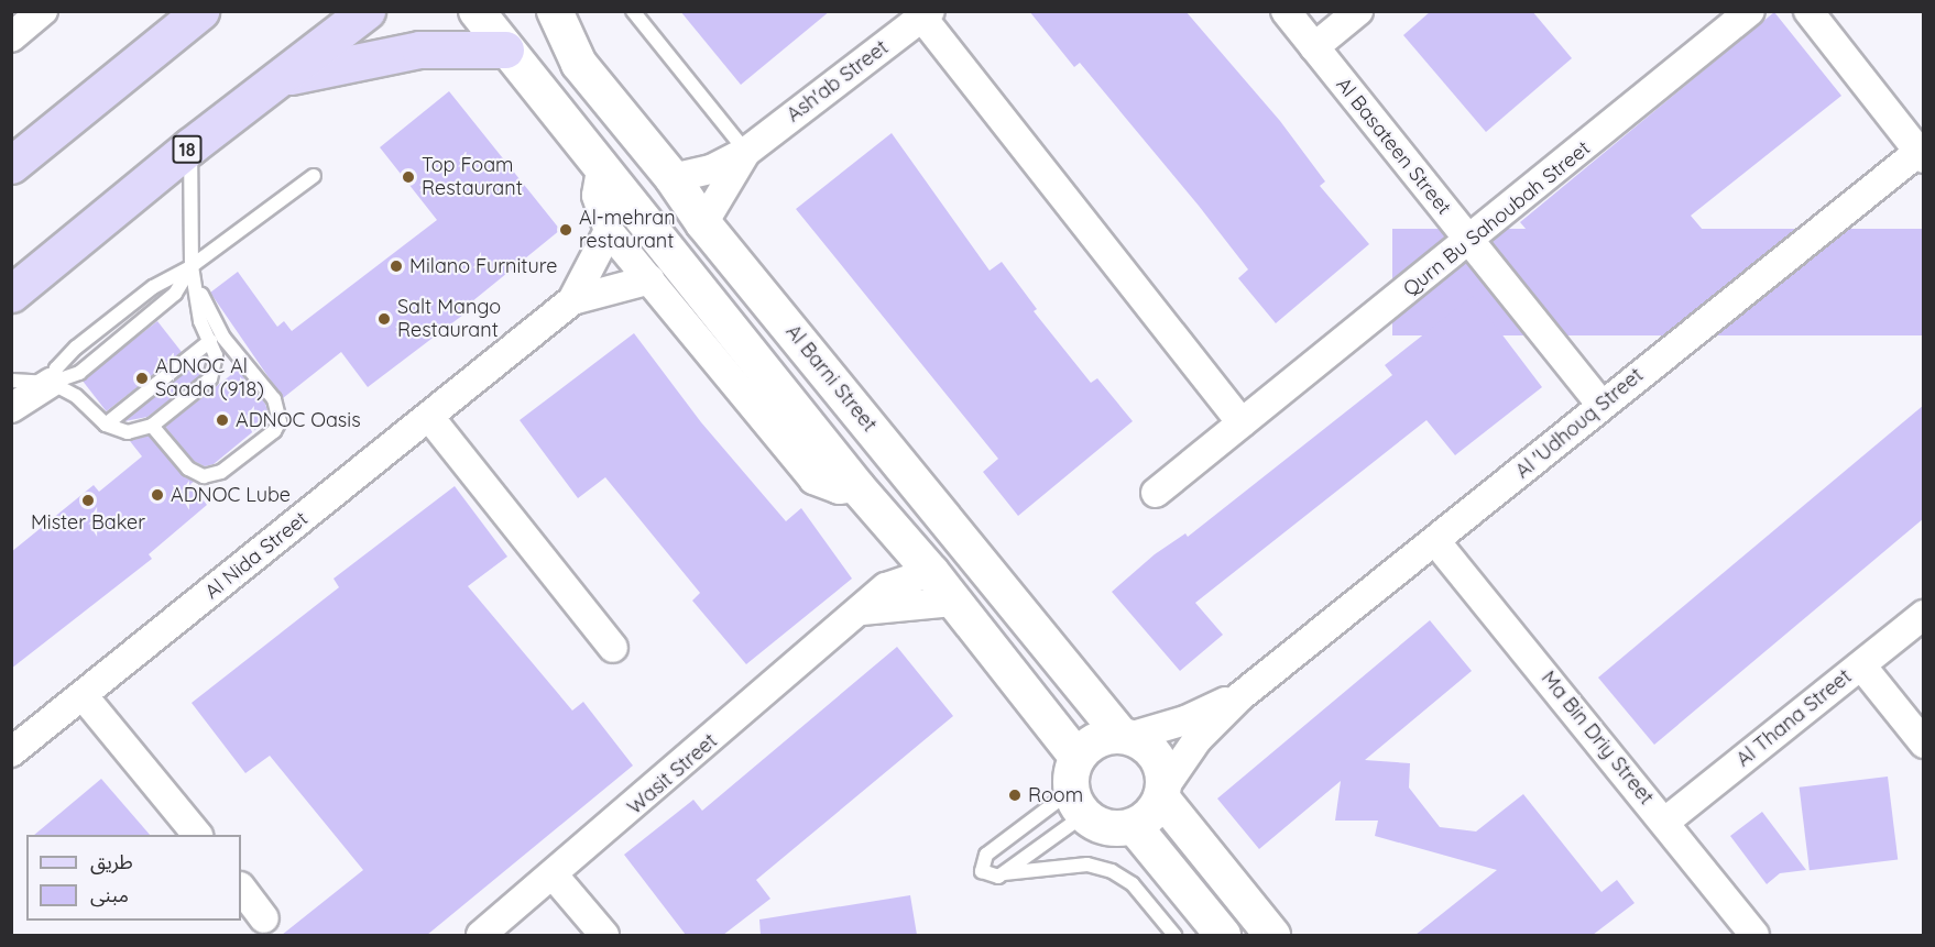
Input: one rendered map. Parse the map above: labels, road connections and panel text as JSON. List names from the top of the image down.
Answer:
{
  "streets": {
    "main road": ["18"],
    "street": [
      "Ash'ab Street",
      "Al Basateen Street",
      "Qurn Bu Sahoubah Street",
      "Al Barni Street",
      "Al 'Udhouq Street",
      "Al Nida Street",
      "Al Thana Street",
      "Ma Bin Driy Street",
      "Wasit Street"
    ]
  },
  "crossings": [
    ["Ash'ab Street", "Al Barni Street"],
    ["Al Basateen Street", "Qurn Bu Sahoubah Street"],
    ["Al Basateen Street", "Al 'Udhouq Street"],
    ["Al Barni Street", "Al 'Udhouq Street"],
    ["Al 'Udhouq Street", "Ma Bin Driy Street"],
    ["Al Thana Street", "Ma Bin Driy Street"]
  ],
  "places": [
    "Top Foam Restaurant",
    "Al-mehran restaurant",
    "Milano Furniture",
    "Salt Mango Restaurant",
    "ADNOC Al Saada (918)",
    "ADNOC Oasis",
    "ADNOC Lube",
    "Mister Baker",
    "Room"
  ],
  "legend": ["طريق", "مبنى"]
}
